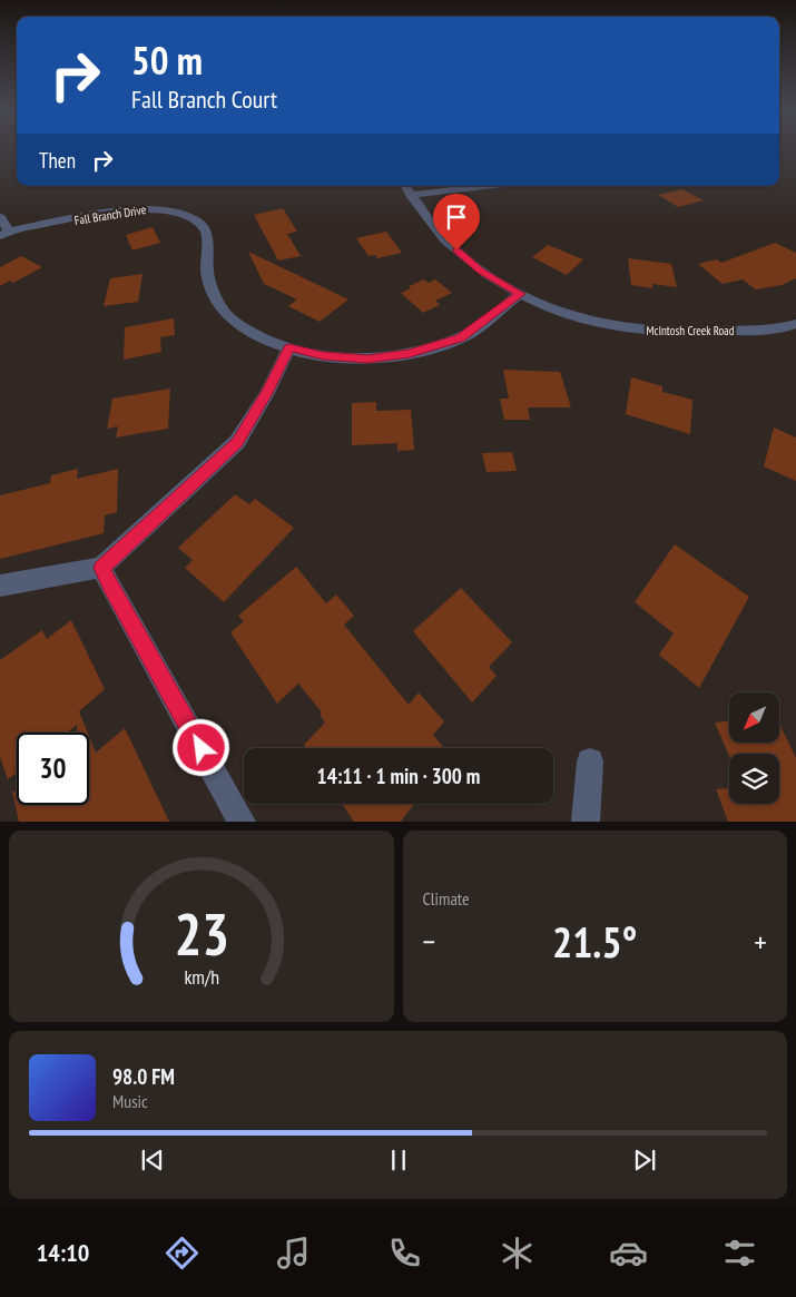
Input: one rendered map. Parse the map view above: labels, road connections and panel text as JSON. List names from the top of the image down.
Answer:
{
  "streets": {
    "street": ["Fall Branch Drive", "McIntosh Creek Road"]
  },
  "crossings": [
    ["Fall Branch Drive", "McIntosh Creek Road"]
  ],
  "north": "bottom left",
  "page": {
    "turn": ["50 m", "Fall Branch Court"],
    "then": "Then",
    "limit": "30",
    "trip": "14:11 · 1 min · 300 m",
    "tile": "Climate",
    "heat": ["−", "21.5°", "+"],
    "song": ["98.0 FM", "Music"],
    "tabs": "14:10",
    "gauge": ["23", "km/h"]
  }
}
